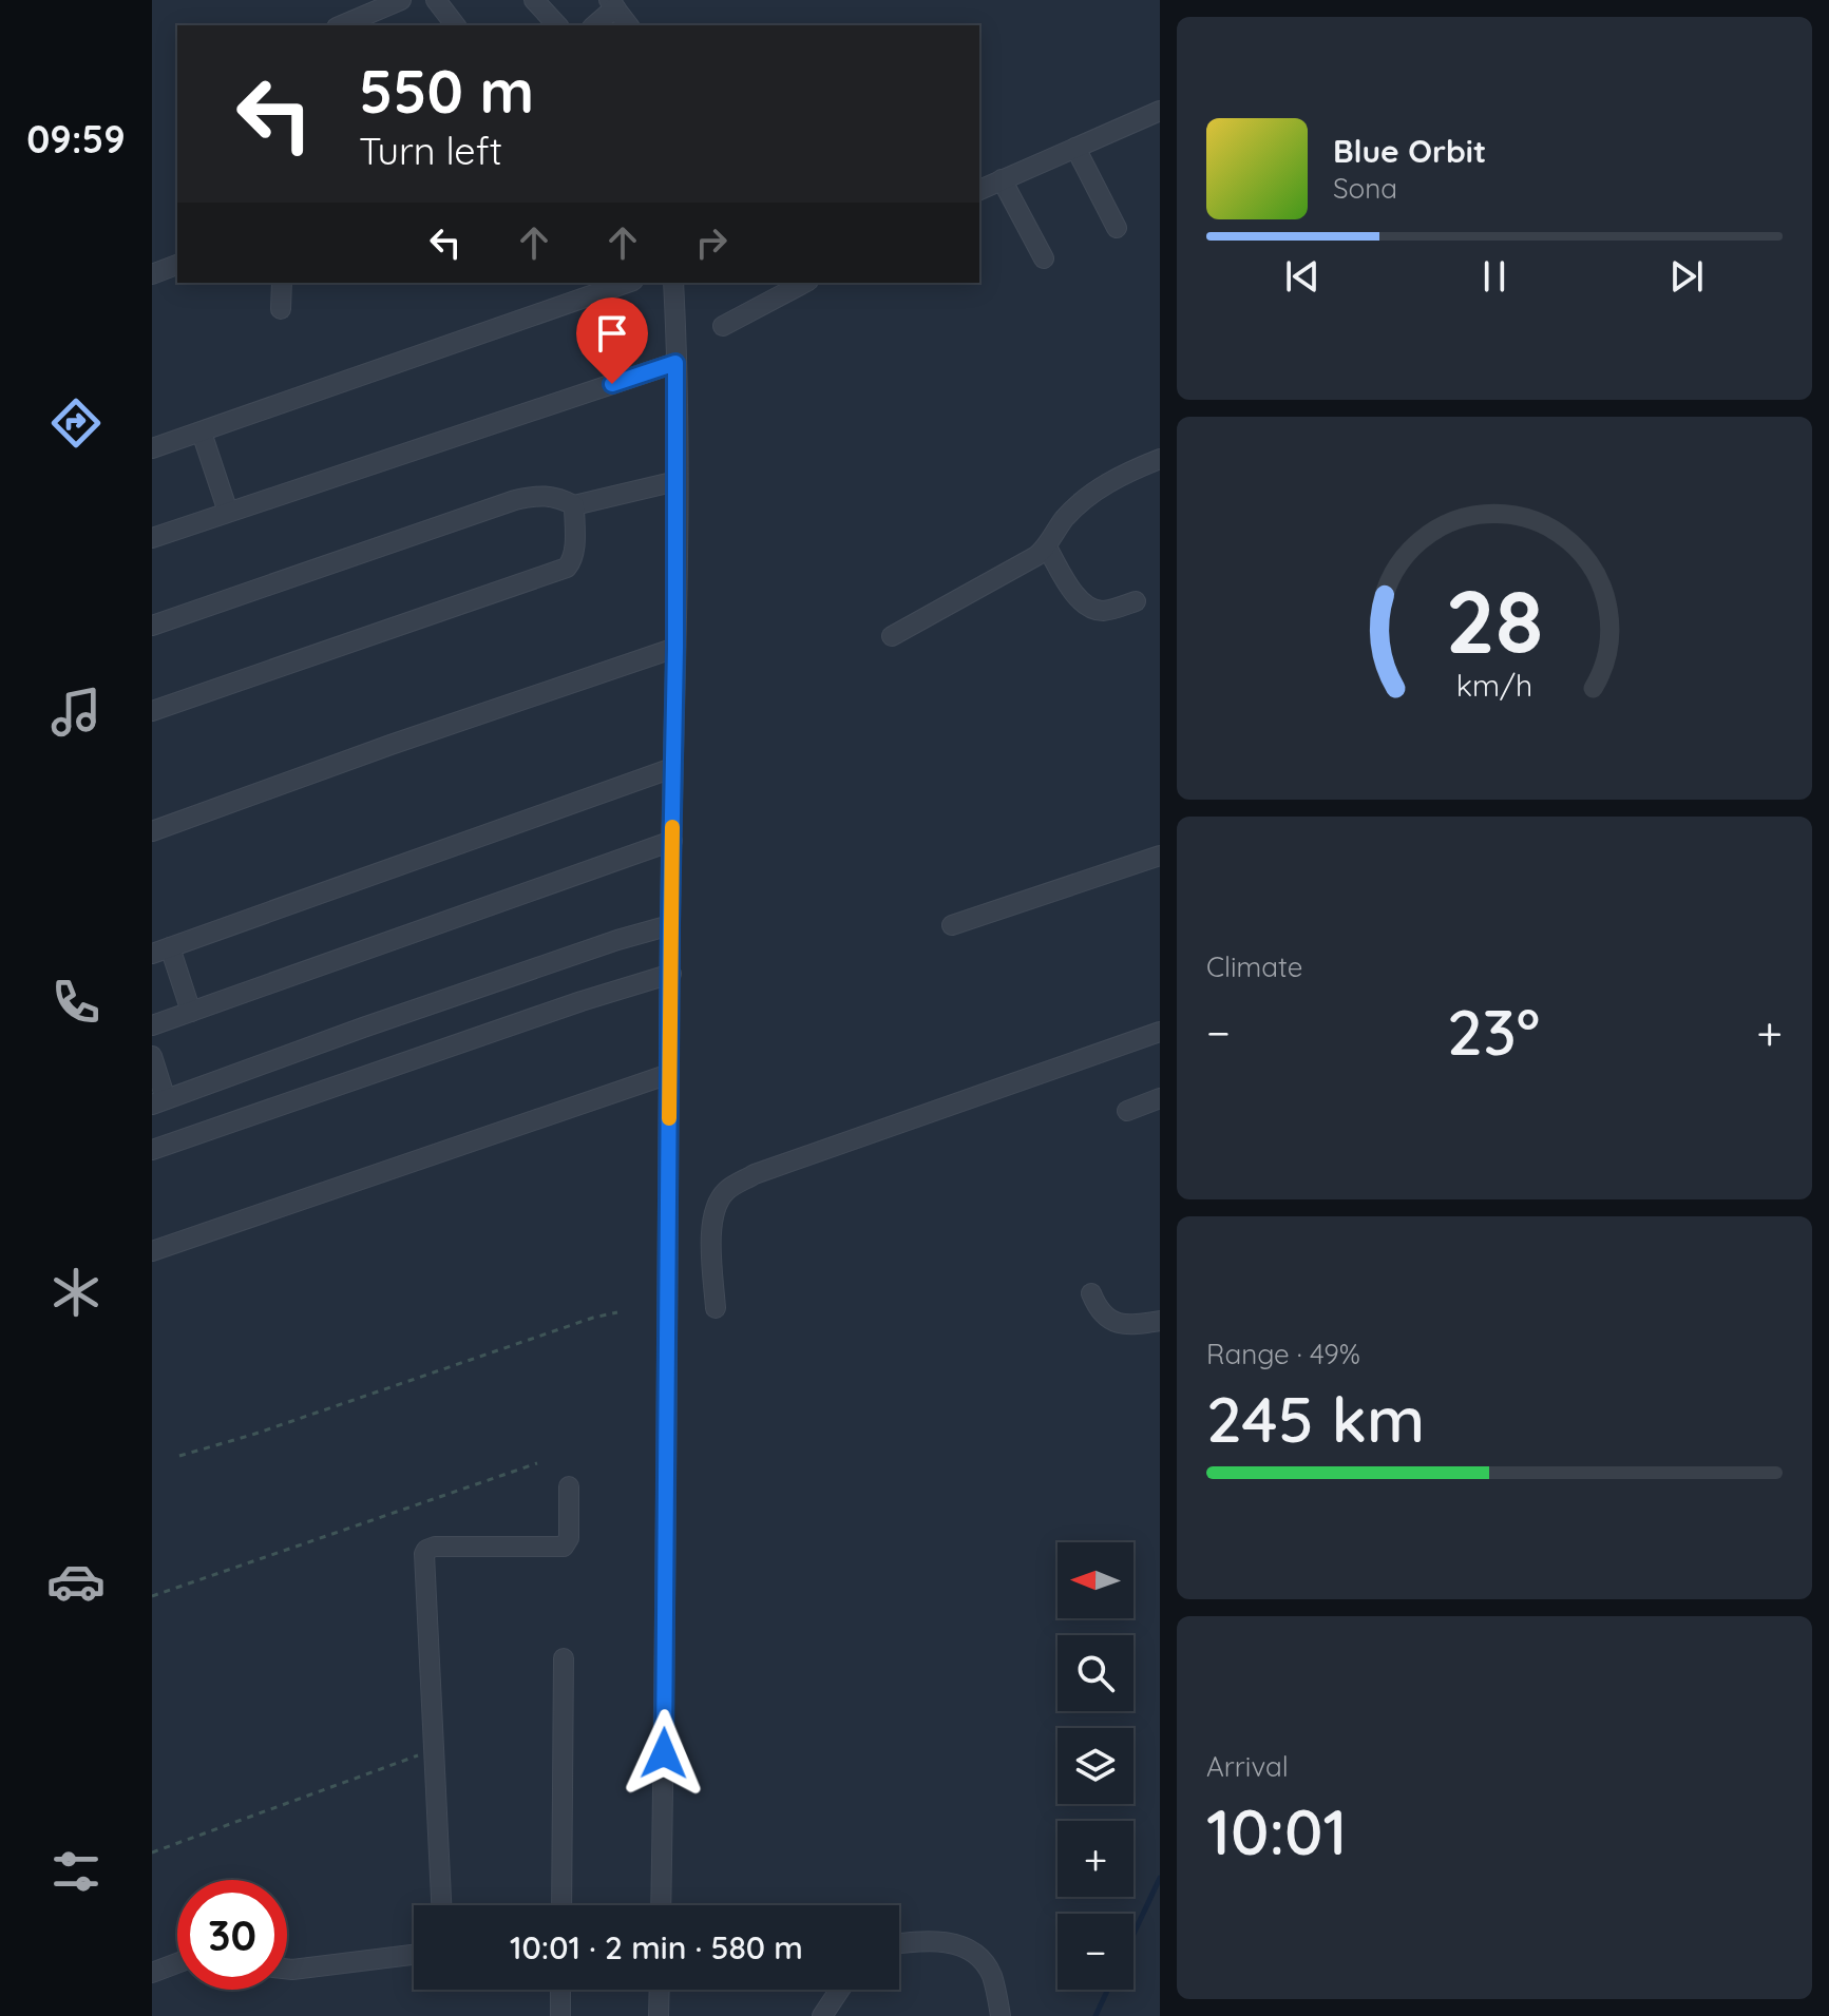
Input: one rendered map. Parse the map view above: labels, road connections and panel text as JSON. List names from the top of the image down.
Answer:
{
  "north": "left",
  "page": {
    "tabs": "09:59",
    "turn": ["550 m", "Turn left"],
    "song": ["Blue Orbit", "Sona"],
    "tile": [
      "Climate",
      ["Range · 49%", "245 km"],
      ["Arrival", "10:01"]
    ],
    "heat": ["−", "23°", "+"],
    "map_buttons": ["+", "−"],
    "limit": "30",
    "trip": "10:01 · 2 min · 580 m",
    "gauge": ["28", "km/h"]
  }
}
